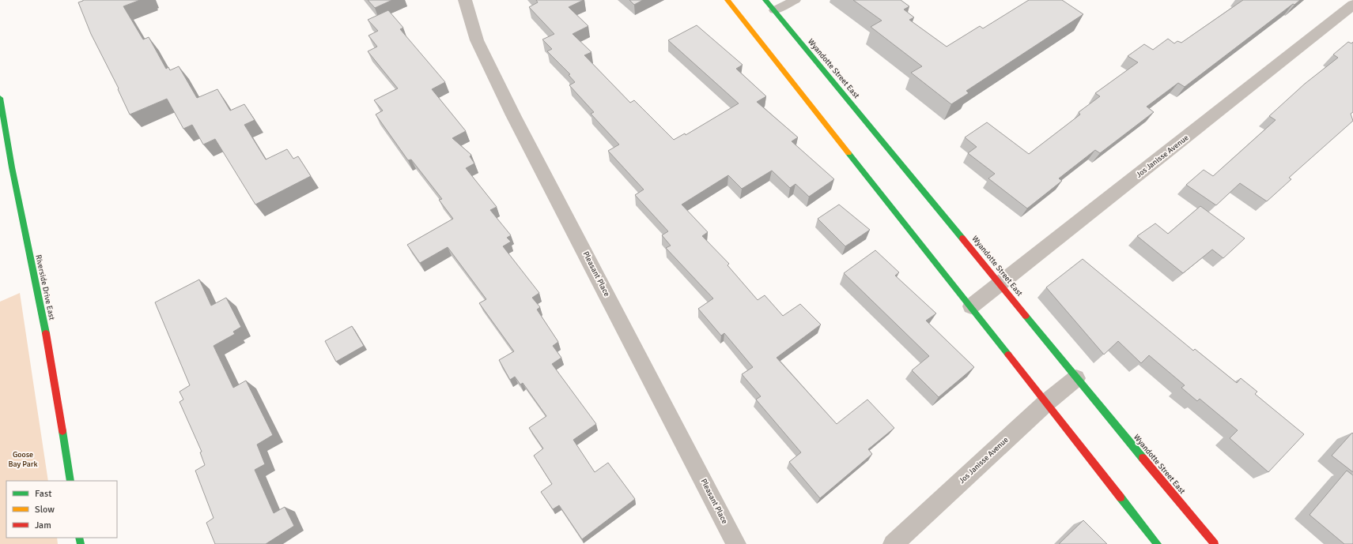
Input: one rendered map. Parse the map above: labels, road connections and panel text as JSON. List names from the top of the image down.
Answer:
{
  "streets": {
    "main road": ["Wyandotte Street East", "Riverside Drive East"],
    "street": ["Jos Janisse Avenue", "Pleasant Place"]
  },
  "crossings": [
    ["Wyandotte Street East", "Jos Janisse Avenue"]
  ],
  "parks": ["Goose Bay Park"],
  "legend": ["Fast", "Slow", "Jam"]
}
